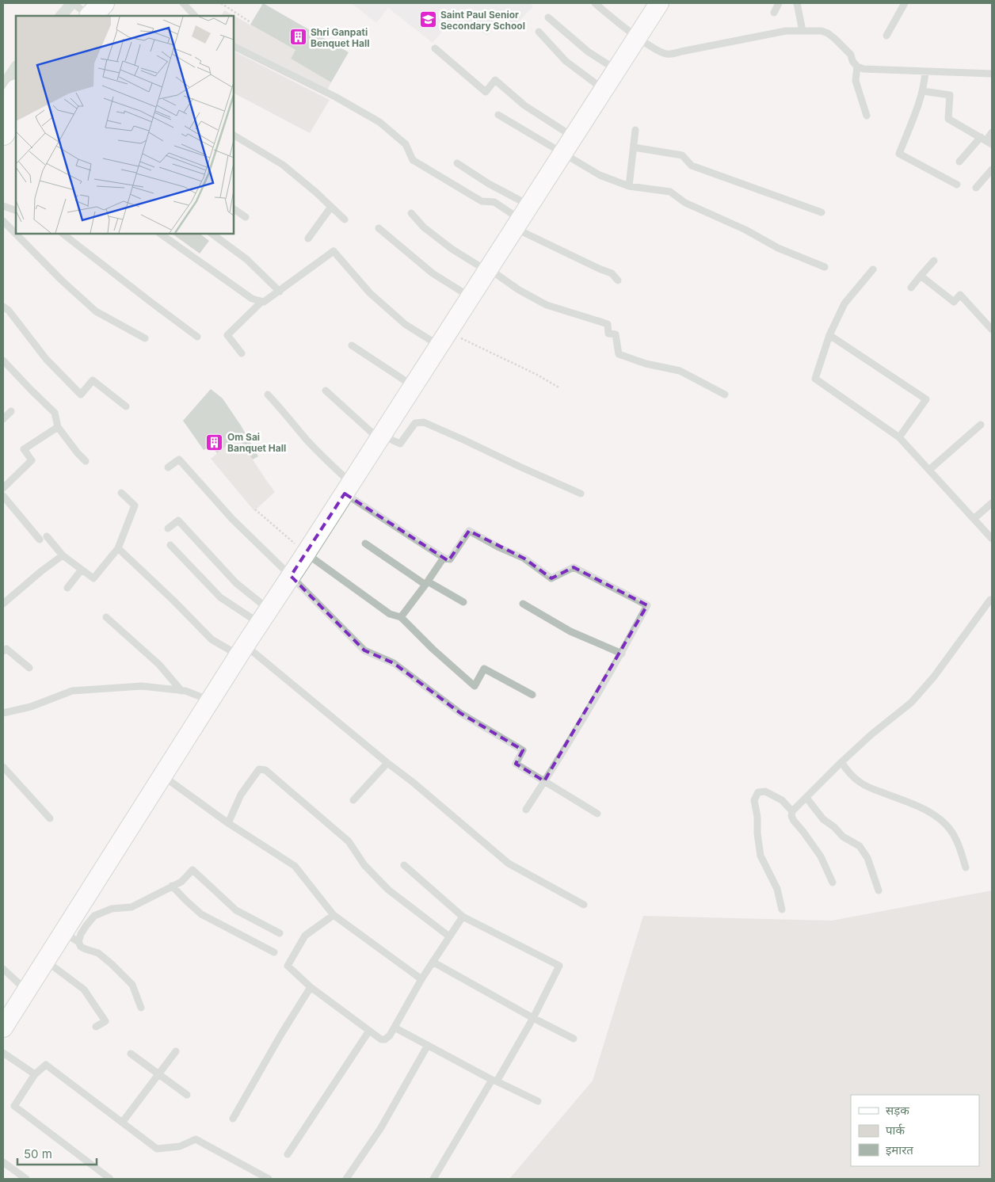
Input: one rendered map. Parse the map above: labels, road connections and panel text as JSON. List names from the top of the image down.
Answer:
{
  "places": {
    "school or university": ["Saint Paul Senior Secondary School"],
    "building": ["Shri Ganpati Benquet Hall", "Om Sai Banquet Hall"]
  },
  "legend": ["सड़क", "पार्क", "इमारत"],
  "scale_bar": "50 m"
}
